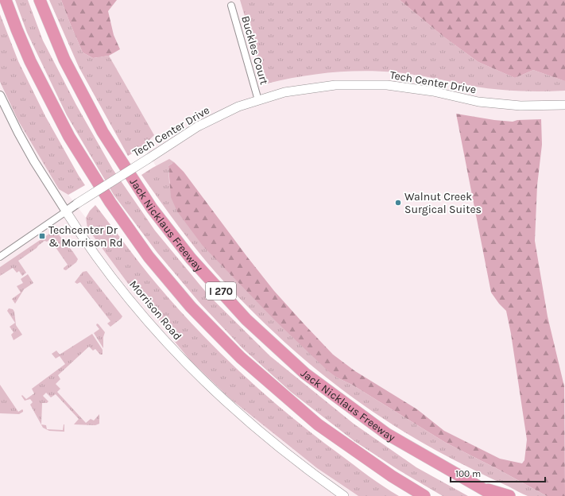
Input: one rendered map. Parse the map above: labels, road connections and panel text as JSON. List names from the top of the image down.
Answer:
{
  "streets": {
    "highway": ["Jack Nicklaus Freeway", "I 270"],
    "main road": ["Tech Center Drive", "Morrison Road"],
    "street": ["Buckles Court"]
  },
  "crossings": [
    ["Buckles Court", "Tech Center Drive"],
    ["Tech Center Drive", "Morrison Road"]
  ],
  "places": {
    "other": ["Walnut Creek Surgical Suites"],
    "transit": ["Techcenter Dr & Morrison Rd"]
  },
  "scale_bar": "100 m"
}
